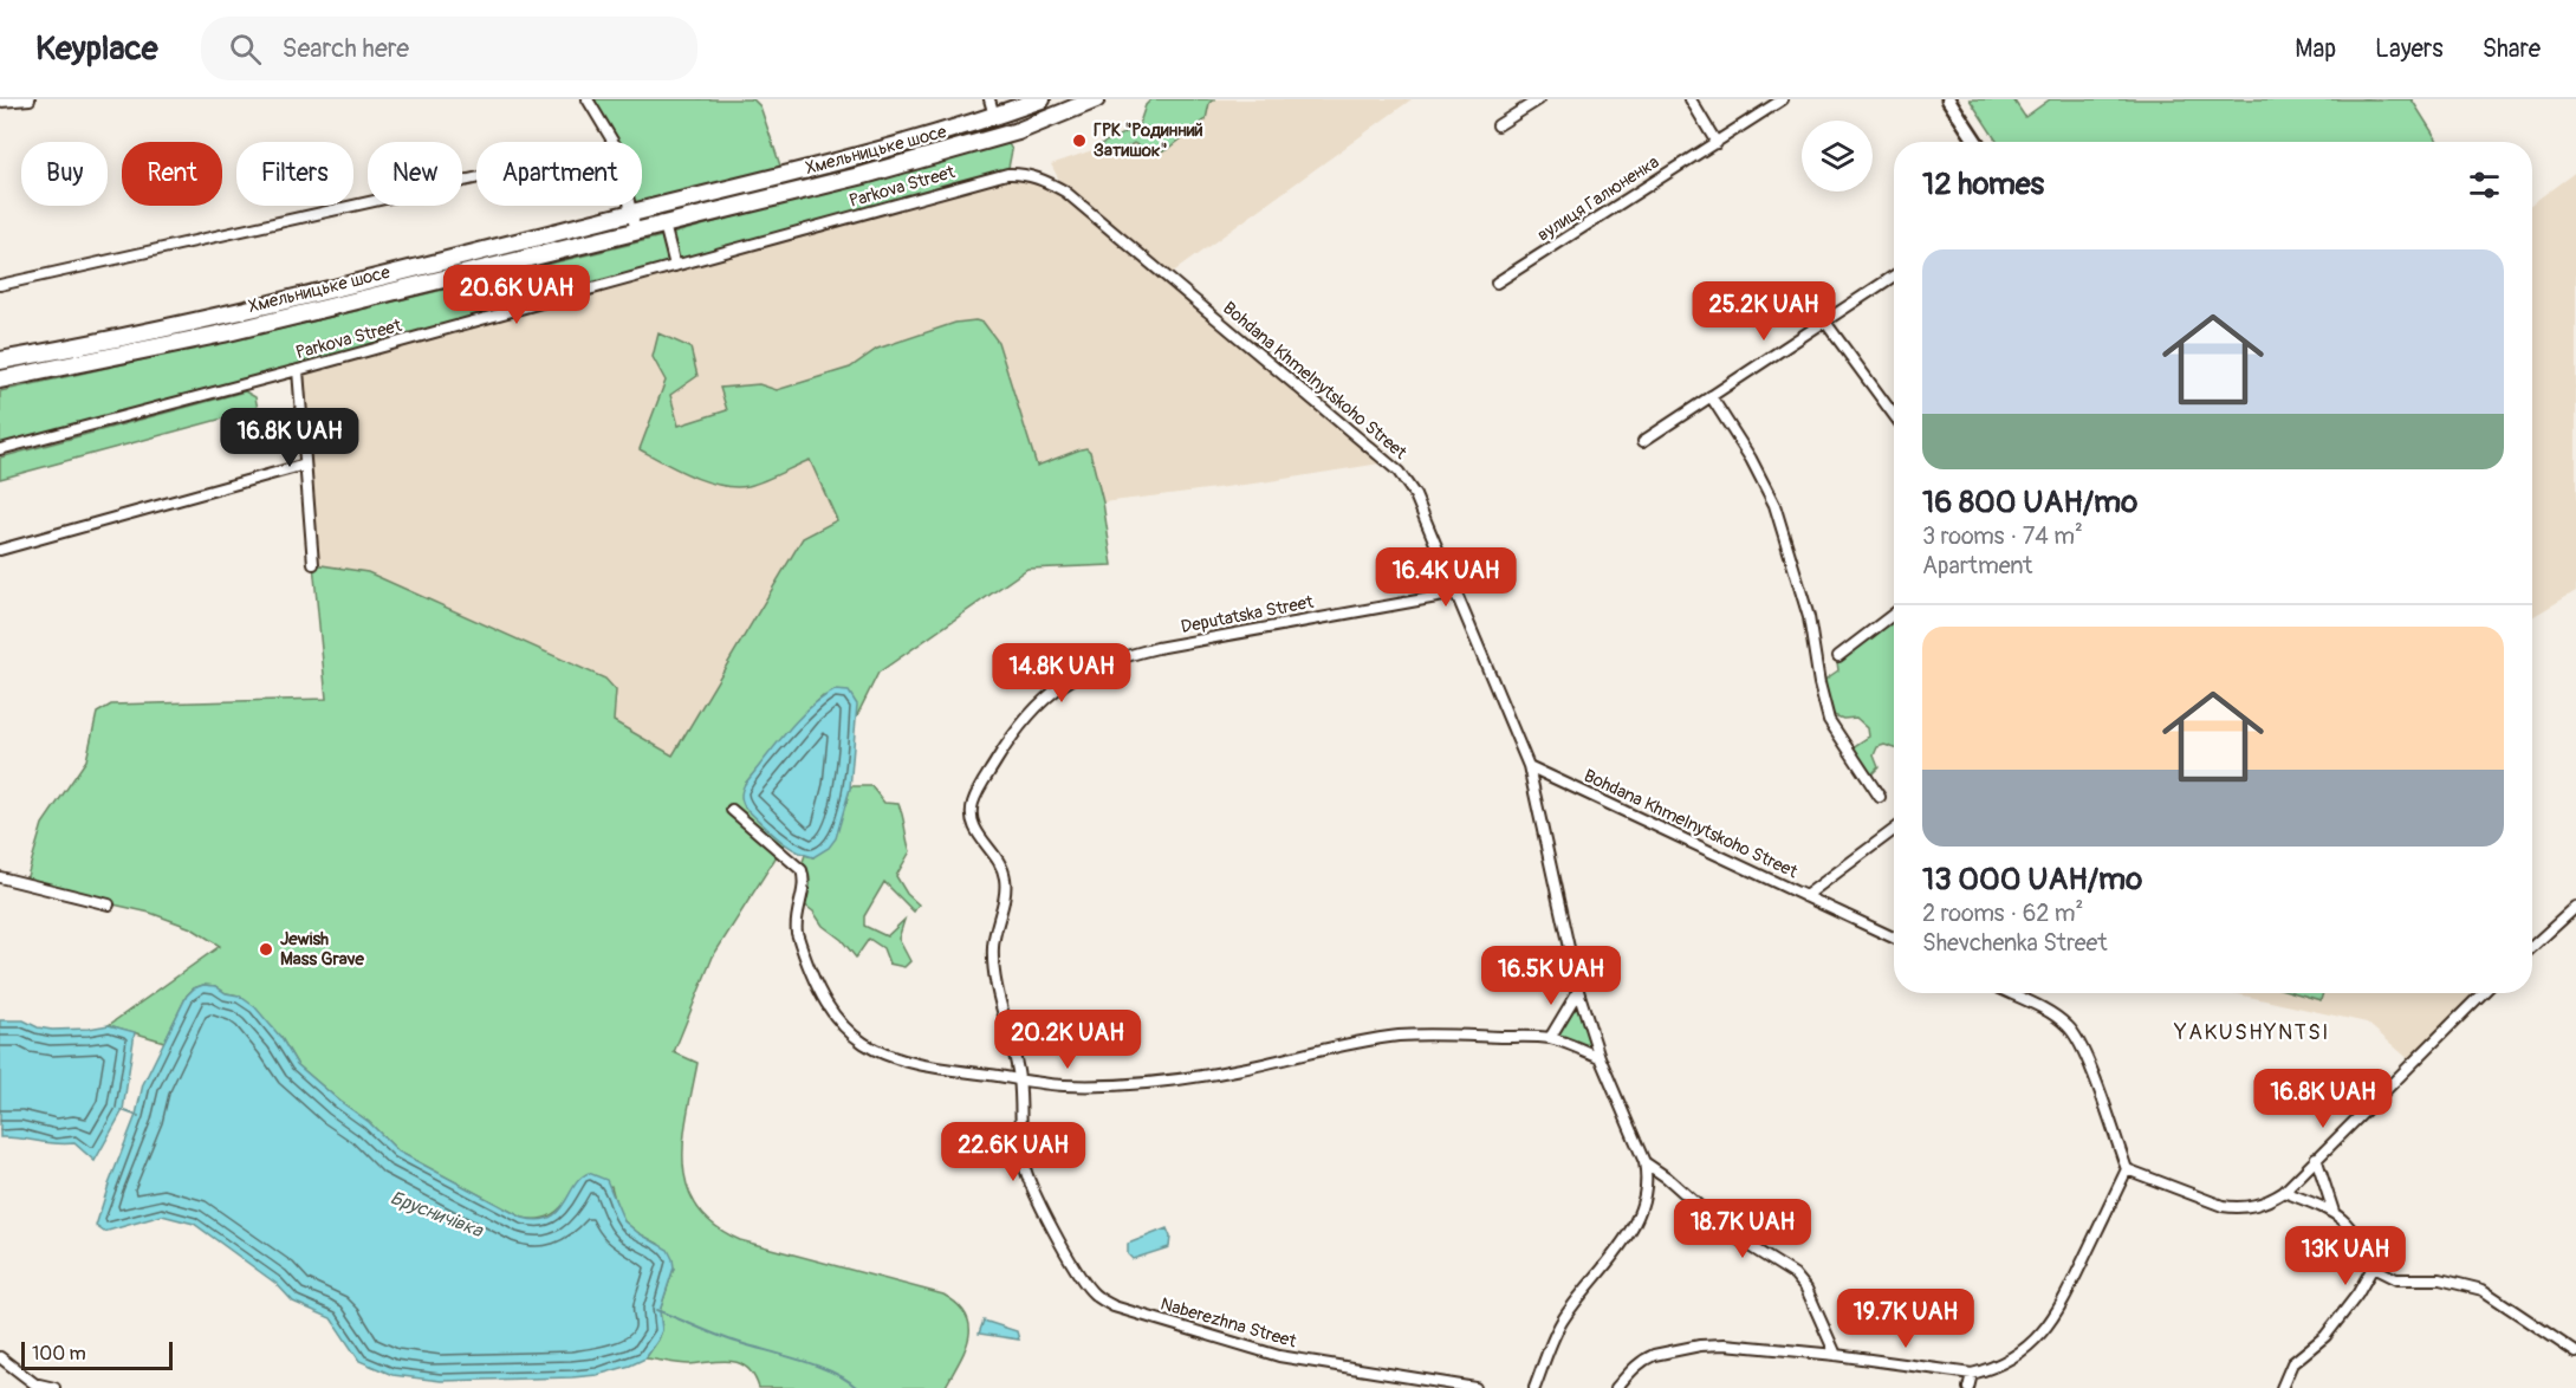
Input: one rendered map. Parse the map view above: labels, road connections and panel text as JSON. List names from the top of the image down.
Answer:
{
  "streets": {
    "highway": ["Хмельницьке шосе"],
    "street": [
      "Parkova Street",
      "вулиця Галюненка",
      "Bohdana Khmelnytskoho Street",
      "Deputatska Street",
      "Naberezhna Street"
    ]
  },
  "crossings": [
    ["Parkova Street", "Bohdana Khmelnytskoho Street"],
    ["Bohdana Khmelnytskoho Street", "Deputatska Street"],
    ["Deputatska Street", "Naberezhna Street"]
  ],
  "districts": ["YAKUSHYNTSI"],
  "water": ["Брусничівка"],
  "places": ["ГРК \"Родинний Затишок\"", "Jewish Mass Grave"],
  "scale_bar": "100 m",
  "page": {
    "header": "Keyplace",
    "search": "Search here",
    "nav": ["Map", "Layers", "Share"],
    "chip": [
      "Buy",
      "Rent",
      "Filters",
      "New",
      "Apartment"
    ],
    "heading": "12 homes",
    "list": [
      {
        "name": "16 800 UAH/mo",
        "note": "3 rooms · 74 m² · Apartment"
      },
      {
        "name": "13 000 UAH/mo",
        "note": "2 rooms · 62 m² · Shevchenka Street"
      }
    ],
    "price": [
      "20.6K UAH",
      "25.2K UAH",
      "16.8K UAH",
      "16.4K UAH",
      "14.8K UAH",
      "16.5K UAH",
      "20.2K UAH",
      "16.8K UAH",
      "22.6K UAH",
      "18.7K UAH",
      "13K UAH",
      "19.7K UAH"
    ],
    "scale": "100 m"
  }
}
